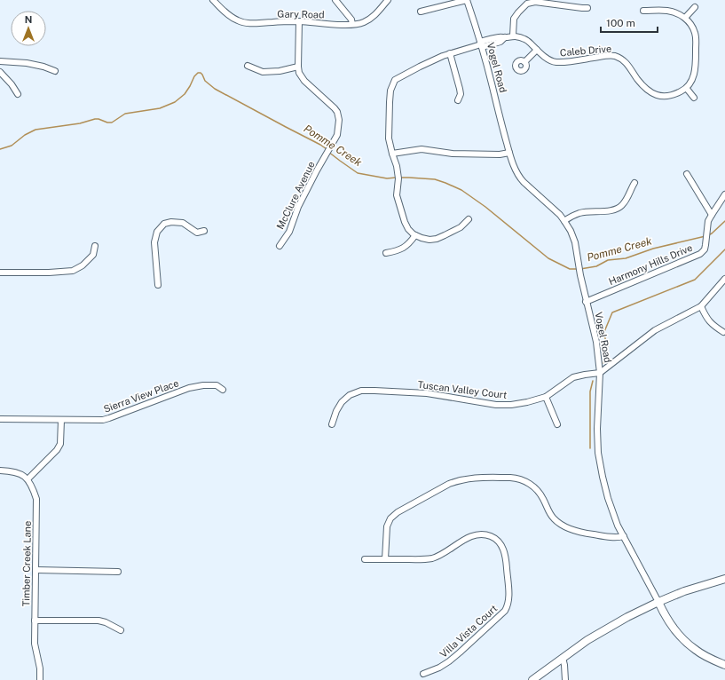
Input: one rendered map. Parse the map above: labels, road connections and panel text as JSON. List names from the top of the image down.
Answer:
{
  "streets": {
    "main road": ["Vogel Road"],
    "street": [
      "Gary Road",
      "Caleb Drive",
      "McClure Avenue",
      "Harmony Hills Drive",
      "Tuscan Valley Court",
      "Sierra View Place",
      "Timber Creek Lane",
      "Villa Vista Court"
    ]
  },
  "crossings": [
    ["Gary Road", "McClure Avenue"],
    ["Vogel Road", "Harmony Hills Drive"],
    ["Vogel Road", "Tuscan Valley Court"]
  ],
  "water": ["Pomme Creek"],
  "scale_bar": "100 m",
  "north": "top"
}
